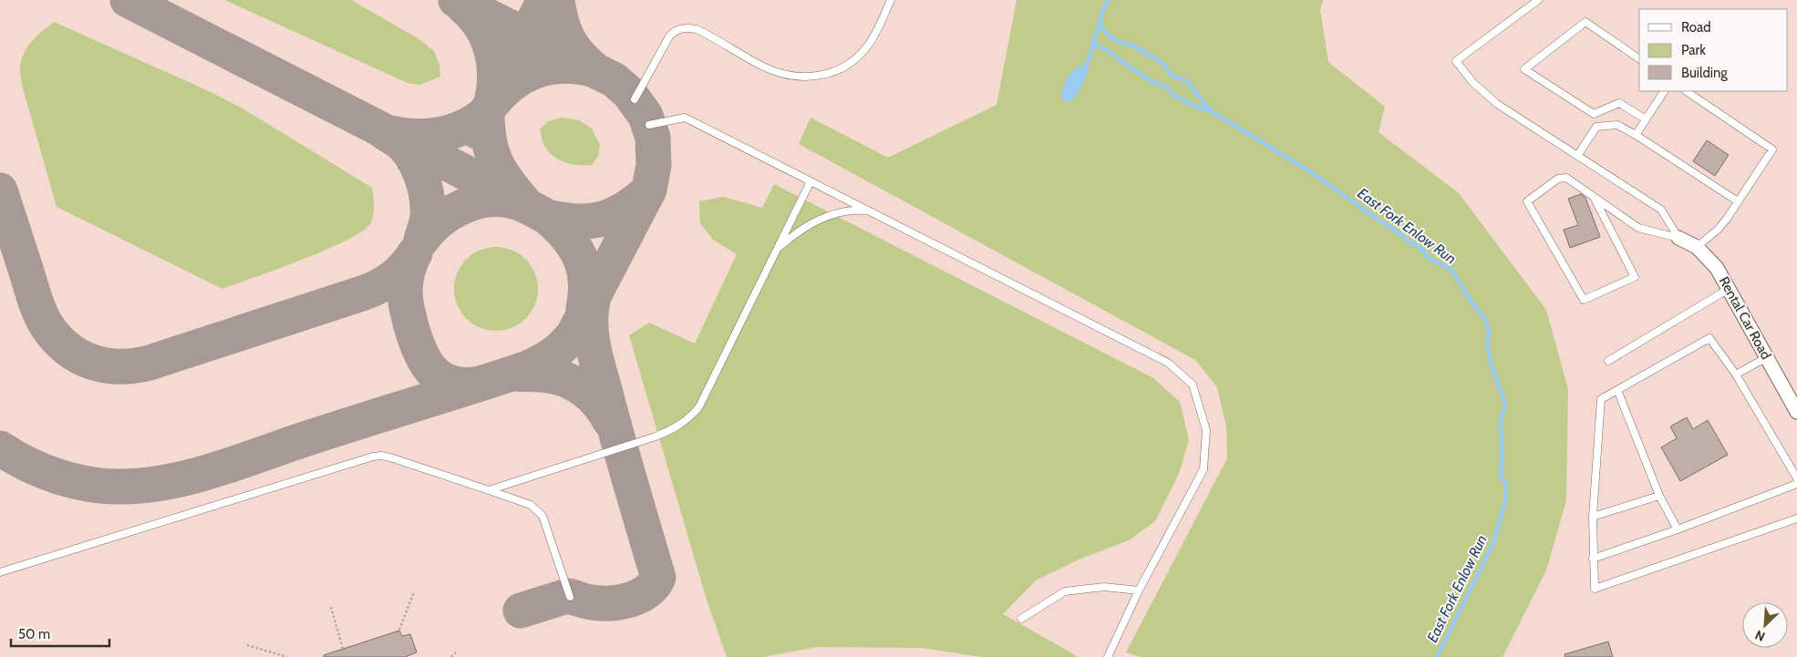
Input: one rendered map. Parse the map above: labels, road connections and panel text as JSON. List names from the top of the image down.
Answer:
{
  "streets": {
    "street": ["Rental Car Road"]
  },
  "water": ["East Fork Enlow Run"],
  "legend": ["Road", "Park", "Building"],
  "scale_bar": "50 m",
  "north": "bottom left"
}
